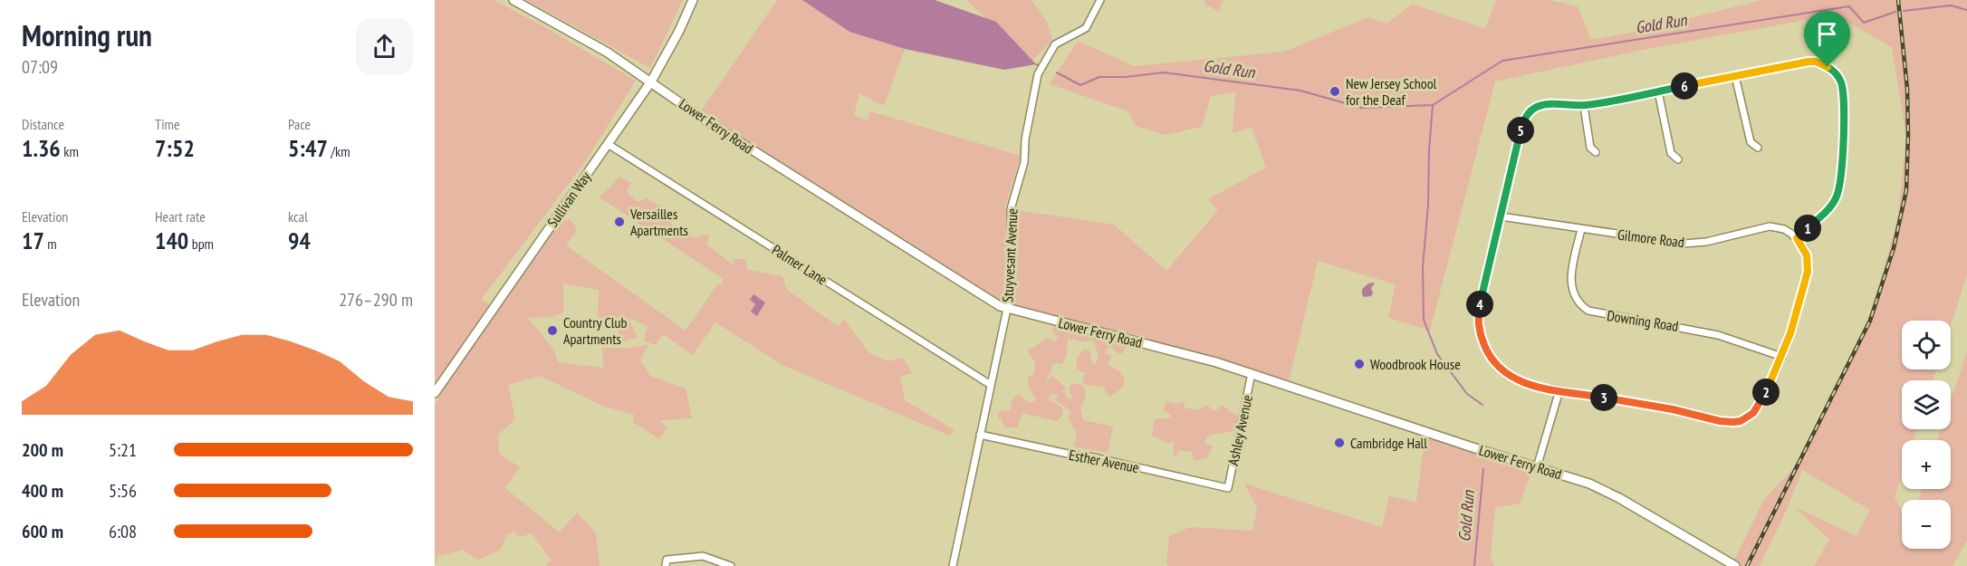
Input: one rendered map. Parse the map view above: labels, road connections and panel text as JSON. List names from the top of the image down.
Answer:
{
  "streets": {
    "street": [
      "Lower Ferry Road",
      "Sullivan Way",
      "Gilmore Road",
      "Stuyvesant Avenue",
      "Palmer Lane",
      "Downing Road",
      "Ashley Avenue",
      "Esther Avenue"
    ]
  },
  "crossings": [
    ["Lower Ferry Road", "Sullivan Way"],
    ["Lower Ferry Road", "Stuyvesant Avenue"],
    ["Lower Ferry Road", "Ashley Avenue"],
    ["Sullivan Way", "Palmer Lane"],
    ["Gilmore Road", "Downing Road"],
    ["Stuyvesant Avenue", "Palmer Lane"],
    ["Stuyvesant Avenue", "Esther Avenue"],
    ["Ashley Avenue", "Esther Avenue"]
  ],
  "water": ["Gold Run"],
  "places": [
    "New Jersey School for the Deaf",
    "Versailles Apartments",
    "Country Club Apartments",
    "Woodbrook House",
    "Cambridge Hall"
  ],
  "page": {
    "heading": ["Morning run", "07:09"],
    "pins": [
      "6",
      "5",
      "1",
      "4",
      "2",
      "3"
    ],
    "stats": [
      ["Distance", "1.36 km"],
      ["Time", "7:52"],
      ["Pace", "5:47 /km"],
      ["Elevation", "17 m"],
      ["Heart rate", "140 bpm"],
      ["kcal", "94"]
    ],
    "chart": ["Elevation", "276–290 m"],
    "map_buttons": ["+", "−"],
    "list": [
      {
        "name": "200 m",
        "note": "5:21"
      },
      {
        "name": "400 m",
        "note": "5:56"
      },
      {
        "name": "600 m",
        "note": "6:08"
      }
    ]
  }
}
